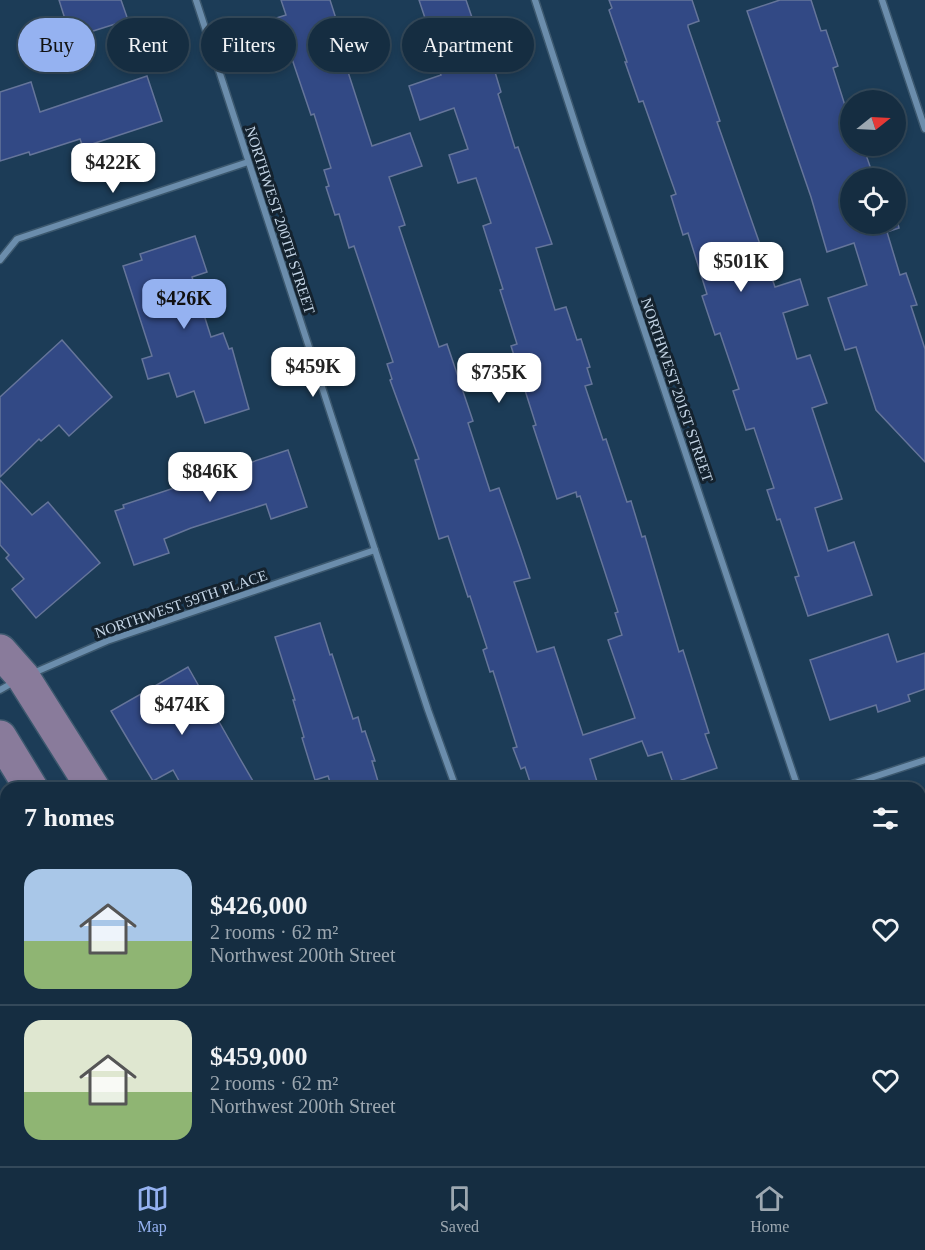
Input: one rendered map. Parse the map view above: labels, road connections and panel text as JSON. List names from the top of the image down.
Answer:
{
  "streets": {
    "street": ["NORTHWEST 200TH STREET", "NORTHWEST 201ST STREET", "NORTHWEST 59TH PLACE"]
  },
  "crossings": [
    ["NORTHWEST 200TH STREET", "NORTHWEST 59TH PLACE"]
  ],
  "north": "right",
  "page": {
    "chip": [
      "Buy",
      "Rent",
      "Filters",
      "New",
      "Apartment"
    ],
    "price": [
      "$422K",
      "$501K",
      "$426K",
      "$459K",
      "$735K",
      "$846K",
      "$474K"
    ],
    "heading": "7 homes",
    "list": [
      {
        "name": "$426,000",
        "note": "2 rooms · 62 m² · Northwest 200th Street"
      },
      {
        "name": "$459,000",
        "note": "2 rooms · 62 m² · Northwest 200th Street"
      }
    ],
    "tabs": ["Map", "Saved", "Home"]
  }
}
